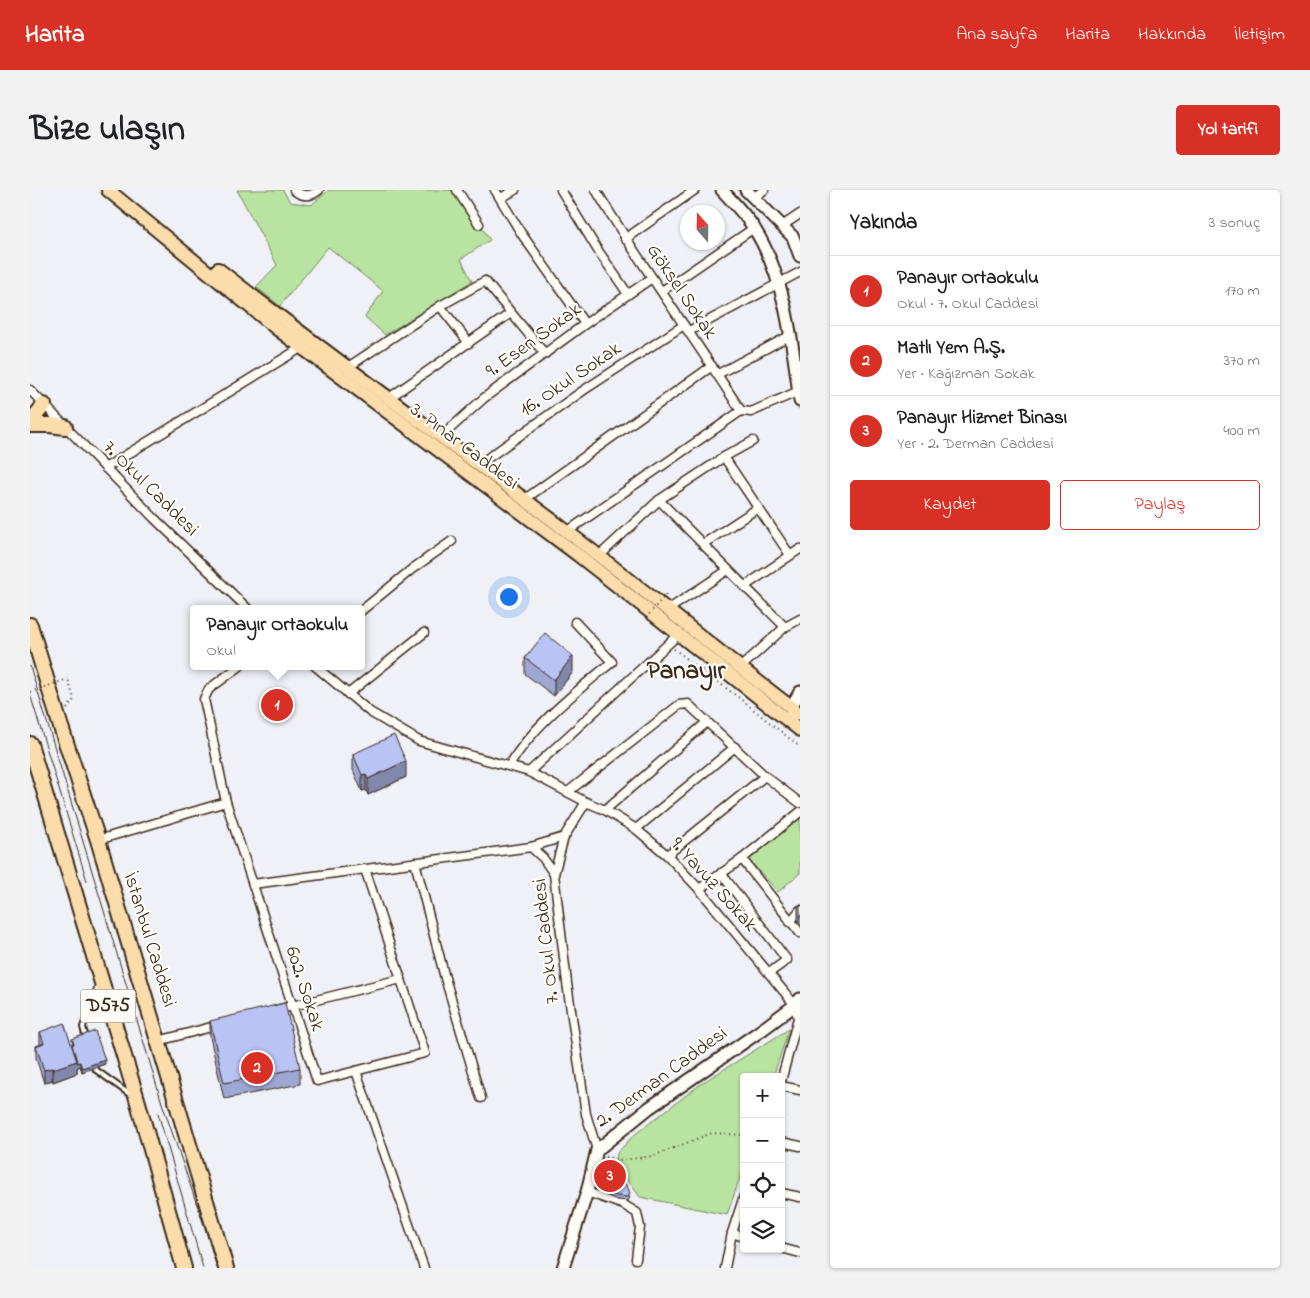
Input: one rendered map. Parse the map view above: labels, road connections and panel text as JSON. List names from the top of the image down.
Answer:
{
  "streets": {
    "highway": ["İstanbul Caddesi", "D575"],
    "main road": ["3. Pınar Caddesi", "2. Derman Caddesi"],
    "street": [
      "Göksel Sokak",
      "9. Esen Sokak",
      "16. Okul Sokak",
      "7. Okul Caddesi",
      "9. Yavuz Sokak",
      "602. Sokak"
    ]
  },
  "crossings": [
    ["Göksel Sokak", "9. Esen Sokak"],
    ["Göksel Sokak", "16. Okul Sokak"],
    ["9. Esen Sokak", "3. Pınar Caddesi"],
    ["16. Okul Sokak", "3. Pınar Caddesi"],
    ["7. Okul Caddesi", "9. Yavuz Sokak"],
    ["7. Okul Caddesi", "2. Derman Caddesi"],
    ["9. Yavuz Sokak", "2. Derman Caddesi"]
  ],
  "districts": ["Panayır"],
  "north": "top",
  "page": {
    "header": "Harita",
    "nav": [
      "Ana sayfa",
      "Harita",
      "Hakkında",
      "İletişim"
    ],
    "title": "Bize ulaşın",
    "buttons": [
      "Yol tarifi",
      ["Kaydet", "Paylaş"]
    ],
    "heading": ["Yakında", "3 sonuç"],
    "list": [
      {
        "mark": "1",
        "name": "Panayır Ortaokulu",
        "note": "Okul · 7. Okul Caddesi",
        "value": "170 m"
      },
      {
        "mark": "2",
        "name": "Matlı Yem A.Ş.",
        "note": "Yer · Kağızman Sokak",
        "value": "370 m"
      },
      {
        "mark": "3",
        "name": "Panayır Hizmet Binası",
        "note": "Yer · 2. Derman Caddesi",
        "value": "400 m"
      }
    ],
    "popup": ["Panayır Ortaokulu", "Okul"],
    "pins": ["1", "2", "3"],
    "map_buttons": ["+", "−"]
  }
}
